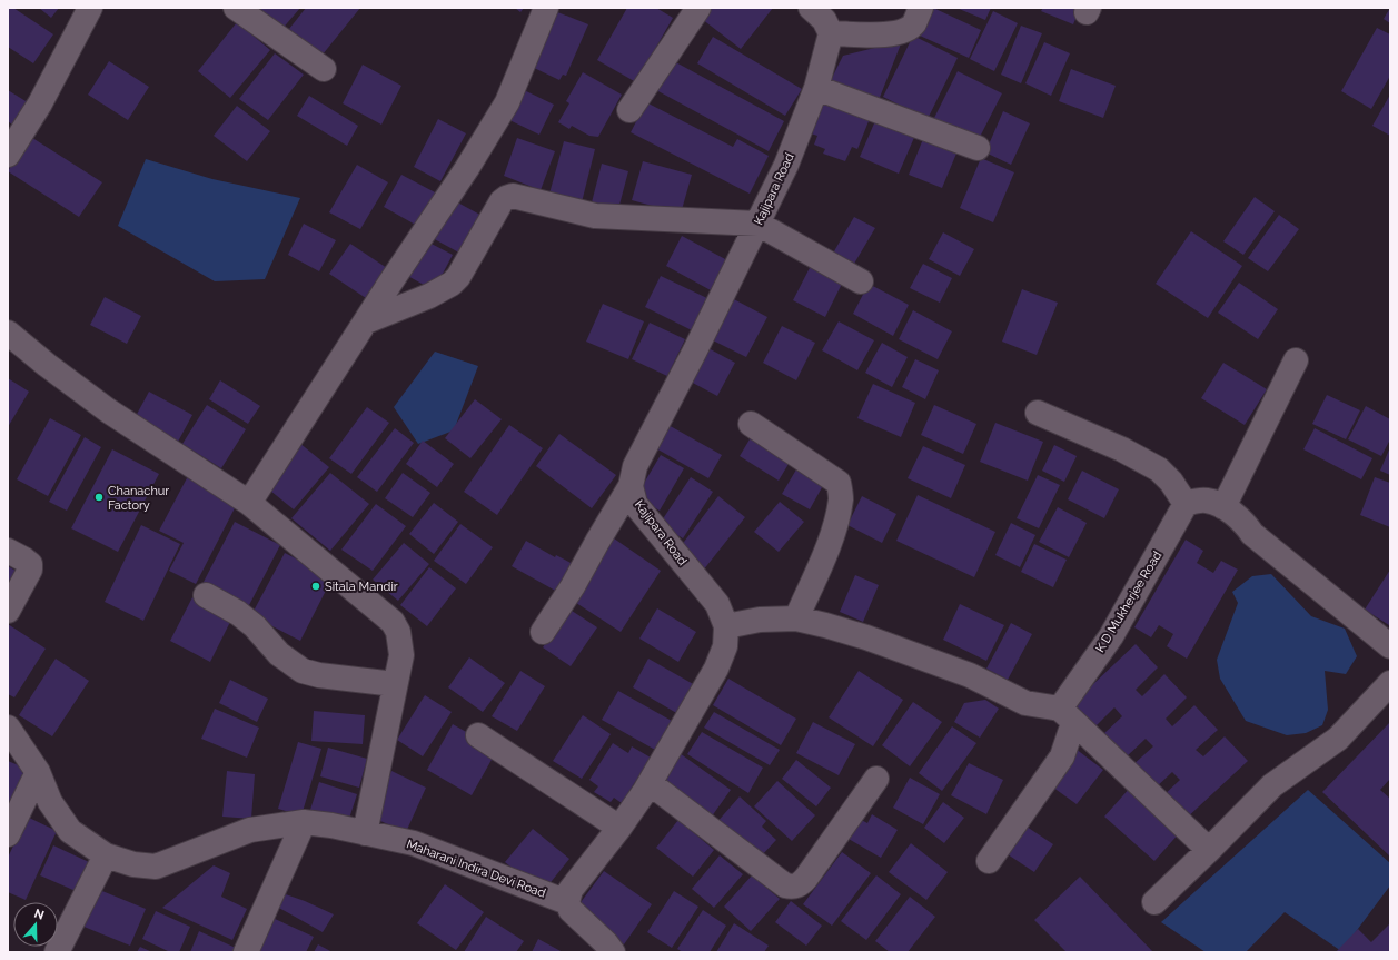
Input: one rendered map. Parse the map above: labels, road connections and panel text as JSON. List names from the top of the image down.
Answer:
{
  "streets": {
    "street": ["Kajipara Road", "K D Mukherjee Road", "Maharani Indira Devi Road"]
  },
  "crossings": [
    ["Kajipara Road", "Maharani Indira Devi Road"]
  ],
  "places": ["Chanachur Factory", "Sitala Mandir"],
  "north": "top"
}
